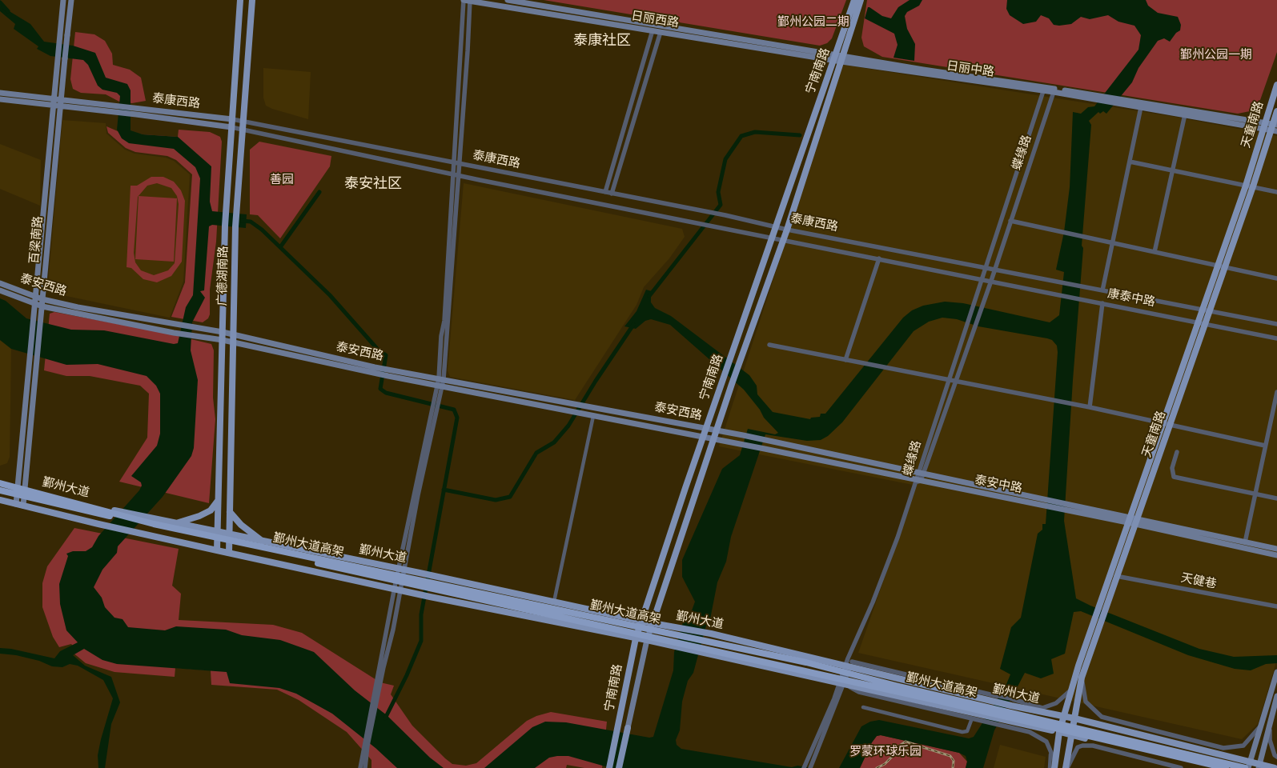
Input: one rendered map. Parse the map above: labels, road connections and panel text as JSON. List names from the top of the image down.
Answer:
{
  "streets": {
    "highway": ["鄞州大道高架"],
    "main road": [
      "日丽西路",
      "日丽中路",
      "宁南南路",
      "泰康西路",
      "天童南路",
      "百梁南路",
      "广德湖南路",
      "泰安西路",
      "泰安中路",
      "鄞州大道"
    ],
    "street": ["蝶缘路", "康泰中路", "天健巷"]
  },
  "crossings": [
    ["日丽西路", "日丽中路"],
    ["日丽西路", "宁南南路"],
    ["日丽中路", "宁南南路"],
    ["日丽中路", "蝶缘路"],
    ["宁南南路", "泰康西路"],
    ["宁南南路", "泰安西路"],
    ["宁南南路", "泰安中路"],
    ["宁南南路", "鄞州大道"],
    ["泰康西路", "蝶缘路"],
    ["泰康西路", "百梁南路"],
    ["泰康西路", "广德湖南路"],
    ["泰康西路", "康泰中路"],
    ["天童南路", "康泰中路"],
    ["天童南路", "泰安中路"],
    ["天童南路", "鄞州大道"],
    ["天童南路", "天健巷"],
    ["蝶缘路", "康泰中路"],
    ["蝶缘路", "泰安中路"],
    ["蝶缘路", "鄞州大道"],
    ["百梁南路", "泰安西路"],
    ["百梁南路", "鄞州大道"],
    ["广德湖南路", "泰安西路"],
    ["广德湖南路", "鄞州大道"],
    ["泰安西路", "泰安中路"],
    ["鄞州大道", "鄞州大道高架"]
  ],
  "districts": ["泰康社区", "泰安社区"],
  "parks": [
    "鄞州公园二期",
    "鄞州公园一期",
    "善园",
    "罗蒙环球乐园"
  ]
}
